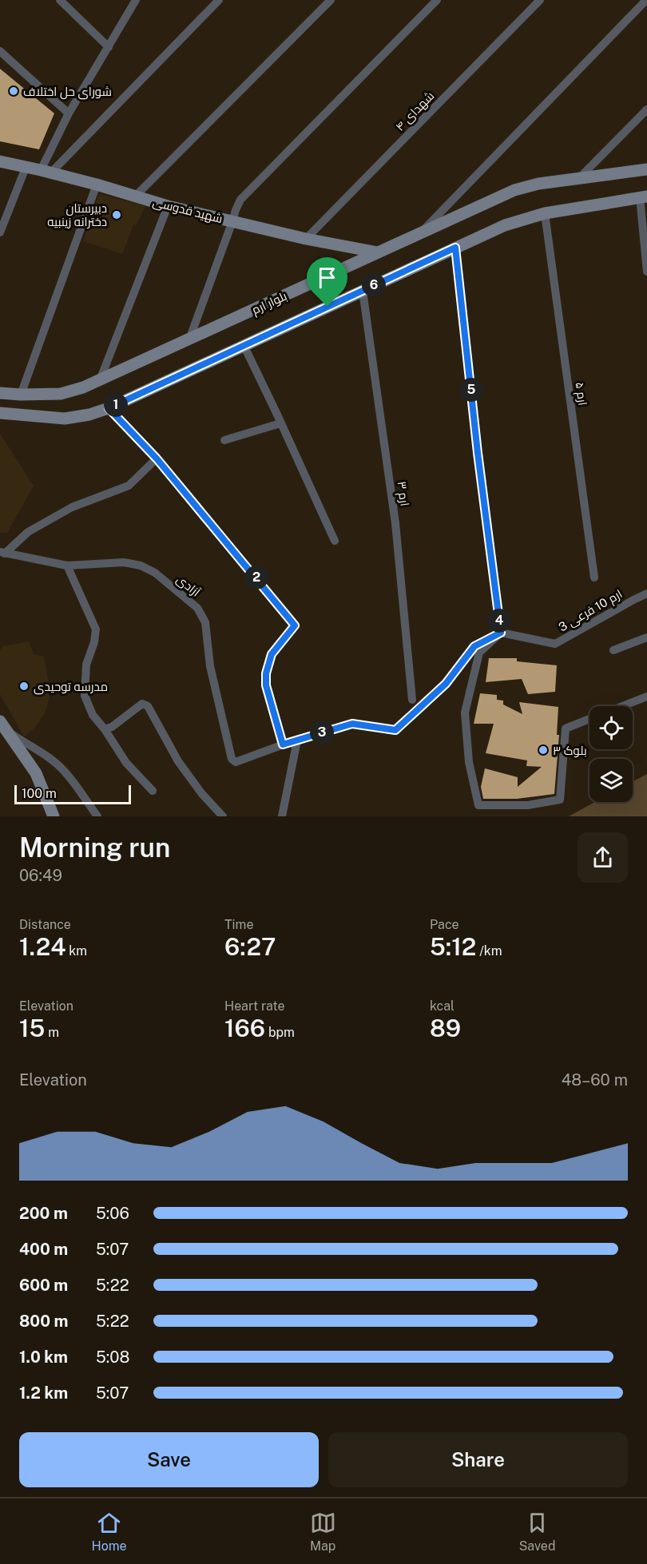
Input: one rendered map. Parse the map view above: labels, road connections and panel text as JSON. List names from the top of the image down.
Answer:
{
  "streets": {
    "main road": ["شهید قدوسی", "بلوار ارم"],
    "street": [
      "شهدای ۴",
      "ارم ۵",
      "ارم ۳",
      "آزادی",
      "ارم 10 فرعی 3"
    ]
  },
  "crossings": [
    ["شهدای ۴", "شهید قدوسی"],
    ["شهید قدوسی", "بلوار ارم"]
  ],
  "places": [
    "شورای حل اختلاف",
    "دبیرستان دخترانه زینبیه",
    "مدرسه توحیدی",
    "بلوک ۳"
  ],
  "scale_bar": "100 m",
  "page": {
    "pins": [
      "6",
      "5",
      "1",
      "2",
      "4",
      "3"
    ],
    "scale": "100 m",
    "heading": ["Morning run", "06:49"],
    "stats": [
      ["Distance", "1.24 km"],
      ["Time", "6:27"],
      ["Pace", "5:12 /km"],
      ["Elevation", "15 m"],
      ["Heart rate", "166 bpm"],
      ["kcal", "89"]
    ],
    "chart": ["Elevation", "48–60 m"],
    "list": [
      {
        "name": "200 m",
        "note": "5:06"
      },
      {
        "name": "400 m",
        "note": "5:07"
      },
      {
        "name": "600 m",
        "note": "5:22"
      },
      {
        "name": "800 m",
        "note": "5:22"
      },
      {
        "name": "1.0 km",
        "note": "5:08"
      },
      {
        "name": "1.2 km",
        "note": "5:07"
      }
    ],
    "buttons": ["Save", "Share"],
    "tabs": ["Home", "Map", "Saved"]
  }
}
